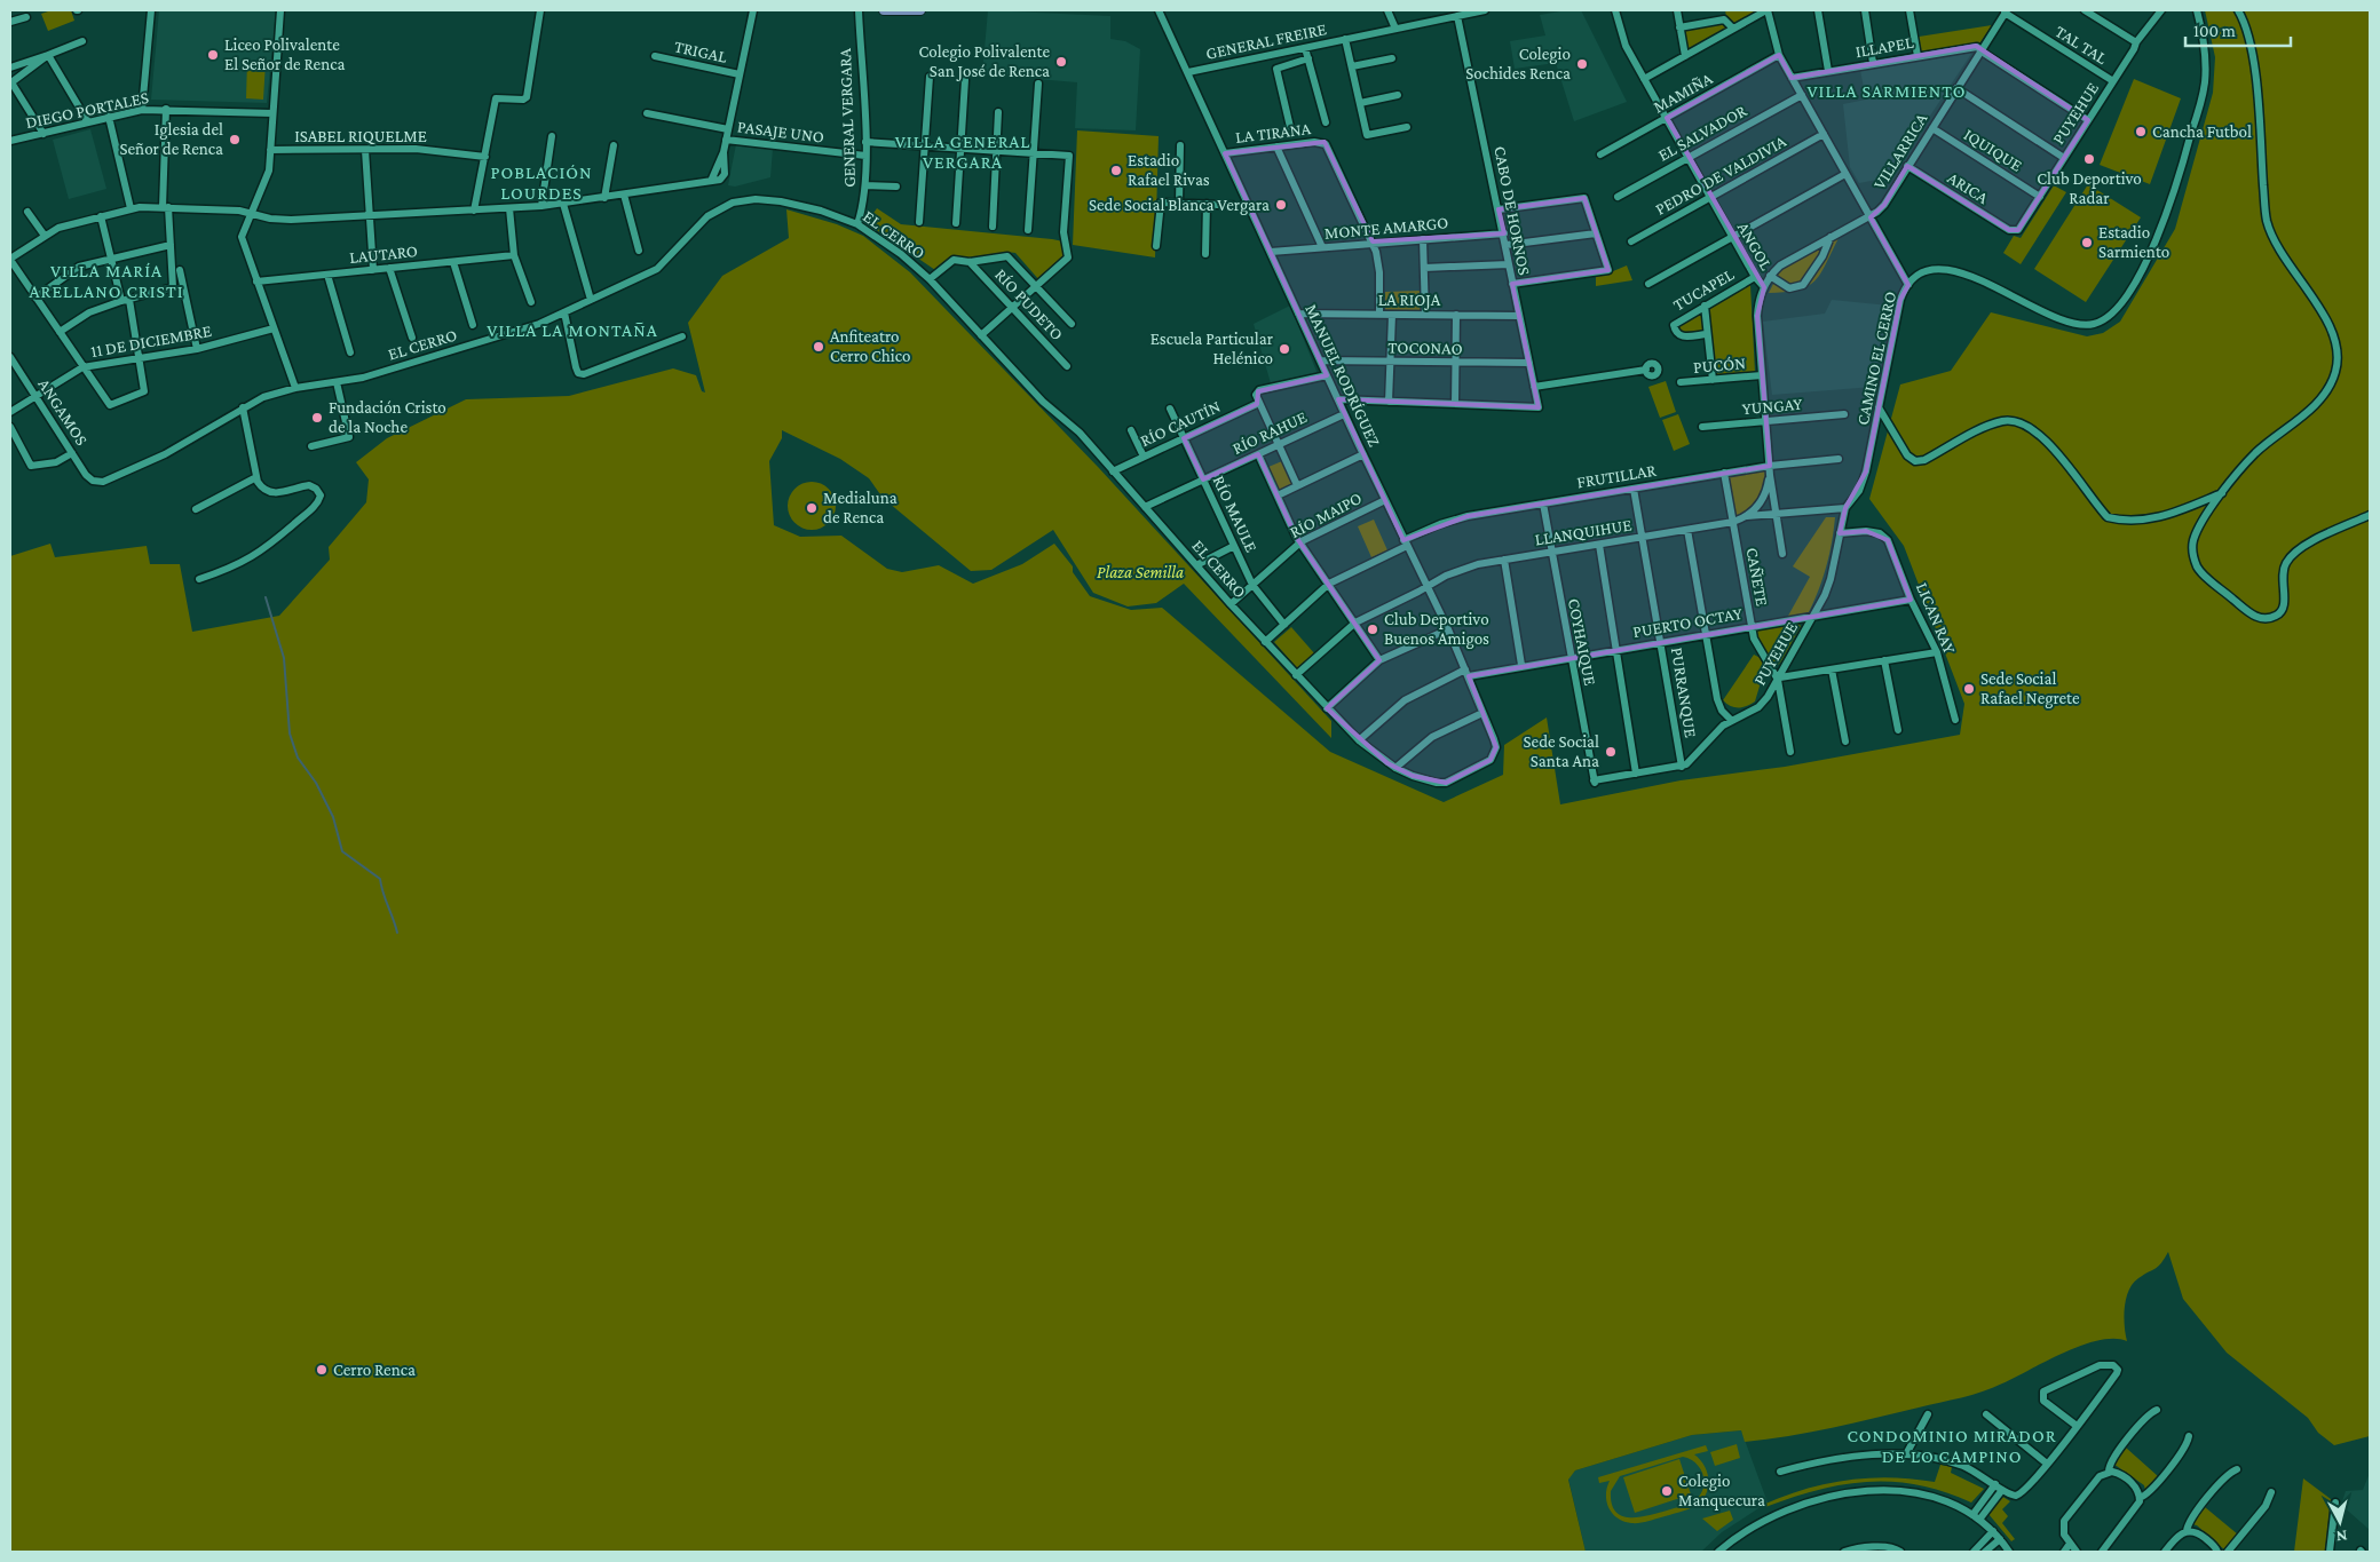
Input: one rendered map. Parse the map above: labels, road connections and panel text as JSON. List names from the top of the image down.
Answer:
{
  "streets": {
    "street": [
      "GENERAL FREIRE",
      "TAL TAL",
      "ILLAPEL",
      "TRIGAL",
      "MAMIÑA",
      "DIEGO PORTALES",
      "PUYEHUE",
      "GENERAL VERGARA",
      "PASAJE UNO",
      "LA TIRANA",
      "EL SALVADOR",
      "ISABEL RIQUELME",
      "IQUIQUE",
      "VILLARRICA",
      "PEDRO DE VALDIVIA",
      "ARICA",
      "CABO DE HORNOS",
      "MONTE AMARGO",
      "EL CERRO",
      "ANGOL",
      "LAUTARO",
      "TUCAPEL",
      "LA RIOJA",
      "RÍO PUDETO",
      "11 DE DICIEMBRE",
      "TOCONAO",
      "CAMINO EL CERRO",
      "PUCÓN",
      "MANUEL RODRÍGUEZ",
      "YUNGAY",
      "ANGAMOS",
      "RÍO CAUTÍN",
      "RÍO RAHUE",
      "FRUTILLAR",
      "RÍO MAULE",
      "RÍO MAIPO",
      "LLANQUIHUE",
      "CAÑETE",
      "LICAN RAY",
      "PUERTO OCTAY",
      "COYHAIQUE",
      "PURRANQUE"
    ]
  },
  "crossings": [
    ["GENERAL FREIRE", "CABO DE HORNOS"],
    ["GENERAL FREIRE", "MANUEL RODRÍGUEZ"],
    ["TAL TAL", "PUYEHUE"],
    ["TAL TAL", "VILLARRICA"],
    ["ILLAPEL", "VILLARRICA"],
    ["MAMIÑA", "ANGOL"],
    ["PUYEHUE", "IQUIQUE"],
    ["PUYEHUE", "ARICA"],
    ["PUYEHUE", "CAMINO EL CERRO"],
    ["PUYEHUE", "CAÑETE"],
    ["PUYEHUE", "LICAN RAY"],
    ["PUYEHUE", "PUERTO OCTAY"],
    ["PUYEHUE", "PURRANQUE"],
    ["GENERAL VERGARA", "PASAJE UNO"],
    ["GENERAL VERGARA", "EL CERRO"],
    ["LA TIRANA", "MONTE AMARGO"],
    ["LA TIRANA", "MANUEL RODRÍGUEZ"],
    ["EL SALVADOR", "ANGOL"],
    ["IQUIQUE", "VILLARRICA"],
    ["VILLARRICA", "ARICA"],
    ["PEDRO DE VALDIVIA", "ANGOL"],
    ["CABO DE HORNOS", "MONTE AMARGO"],
    ["CABO DE HORNOS", "LA RIOJA"],
    ["CABO DE HORNOS", "TOCONAO"],
    ["MONTE AMARGO", "MANUEL RODRÍGUEZ"],
    ["EL CERRO", "MANUEL RODRÍGUEZ"],
    ["EL CERRO", "ANGAMOS"],
    ["EL CERRO", "RÍO CAUTÍN"],
    ["EL CERRO", "RÍO RAHUE"],
    ["EL CERRO", "FRUTILLAR"],
    ["EL CERRO", "RÍO MAIPO"],
    ["EL CERRO", "LLANQUIHUE"],
    ["EL CERRO", "PUERTO OCTAY"],
    ["ANGOL", "TUCAPEL"],
    ["ANGOL", "PUCÓN"],
    ["ANGOL", "YUNGAY"],
    ["ANGOL", "FRUTILLAR"],
    ["ANGOL", "LLANQUIHUE"],
    ["LA RIOJA", "MANUEL RODRÍGUEZ"],
    ["11 DE DICIEMBRE", "ANGAMOS"],
    ["TOCONAO", "MANUEL RODRÍGUEZ"],
    ["CAMINO EL CERRO", "LLANQUIHUE"],
    ["CAMINO EL CERRO", "LICAN RAY"],
    ["MANUEL RODRÍGUEZ", "RÍO RAHUE"],
    ["MANUEL RODRÍGUEZ", "FRUTILLAR"],
    ["MANUEL RODRÍGUEZ", "RÍO MAIPO"],
    ["MANUEL RODRÍGUEZ", "LLANQUIHUE"],
    ["MANUEL RODRÍGUEZ", "PUERTO OCTAY"],
    ["RÍO CAUTÍN", "RÍO MAULE"],
    ["RÍO RAHUE", "RÍO MAULE"],
    ["FRUTILLAR", "RÍO MAULE"],
    ["FRUTILLAR", "CAÑETE"],
    ["FRUTILLAR", "COYHAIQUE"],
    ["FRUTILLAR", "PURRANQUE"],
    ["RÍO MAULE", "RÍO MAIPO"],
    ["LLANQUIHUE", "CAÑETE"],
    ["LLANQUIHUE", "COYHAIQUE"],
    ["LLANQUIHUE", "PURRANQUE"],
    ["CAÑETE", "PUERTO OCTAY"],
    ["LICAN RAY", "PUERTO OCTAY"],
    ["PUERTO OCTAY", "COYHAIQUE"],
    ["PUERTO OCTAY", "PURRANQUE"]
  ],
  "districts": [
    "VILLA SARMIENTO",
    "VILLA GENERAL VERGARA",
    "POBLACIÓN LOURDES",
    "VILLA MARÍA ARELLANO CRISTI",
    "VILLA LA MONTAÑA",
    "CONDOMINIO MIRADOR DE LO CAMPINO"
  ],
  "parks": ["Plaza Semilla"],
  "places": [
    "Liceo Polivalente El Señor de Renca",
    "Colegio Polivalente San José de Renca",
    "Colegio Sochides Renca",
    "Cancha Futbol",
    "Iglesia del Señor de Renca",
    "Club Deportivo Radar",
    "Estadio Rafael Rivas",
    "Sede Social Blanca Vergara",
    "Estadio Sarmiento",
    "Anfiteatro Cerro Chico",
    "Escuela Particular Helénico",
    "Fundación Cristo de la Noche",
    "Medialuna de Renca",
    "Club Deportivo Buenos Amigos",
    "Sede Social Rafael Negrete",
    "Sede Social Santa Ana",
    "Cerro Renca",
    "Colegio Manquecura"
  ],
  "scale_bar": "100 m",
  "north": "bottom"
}
